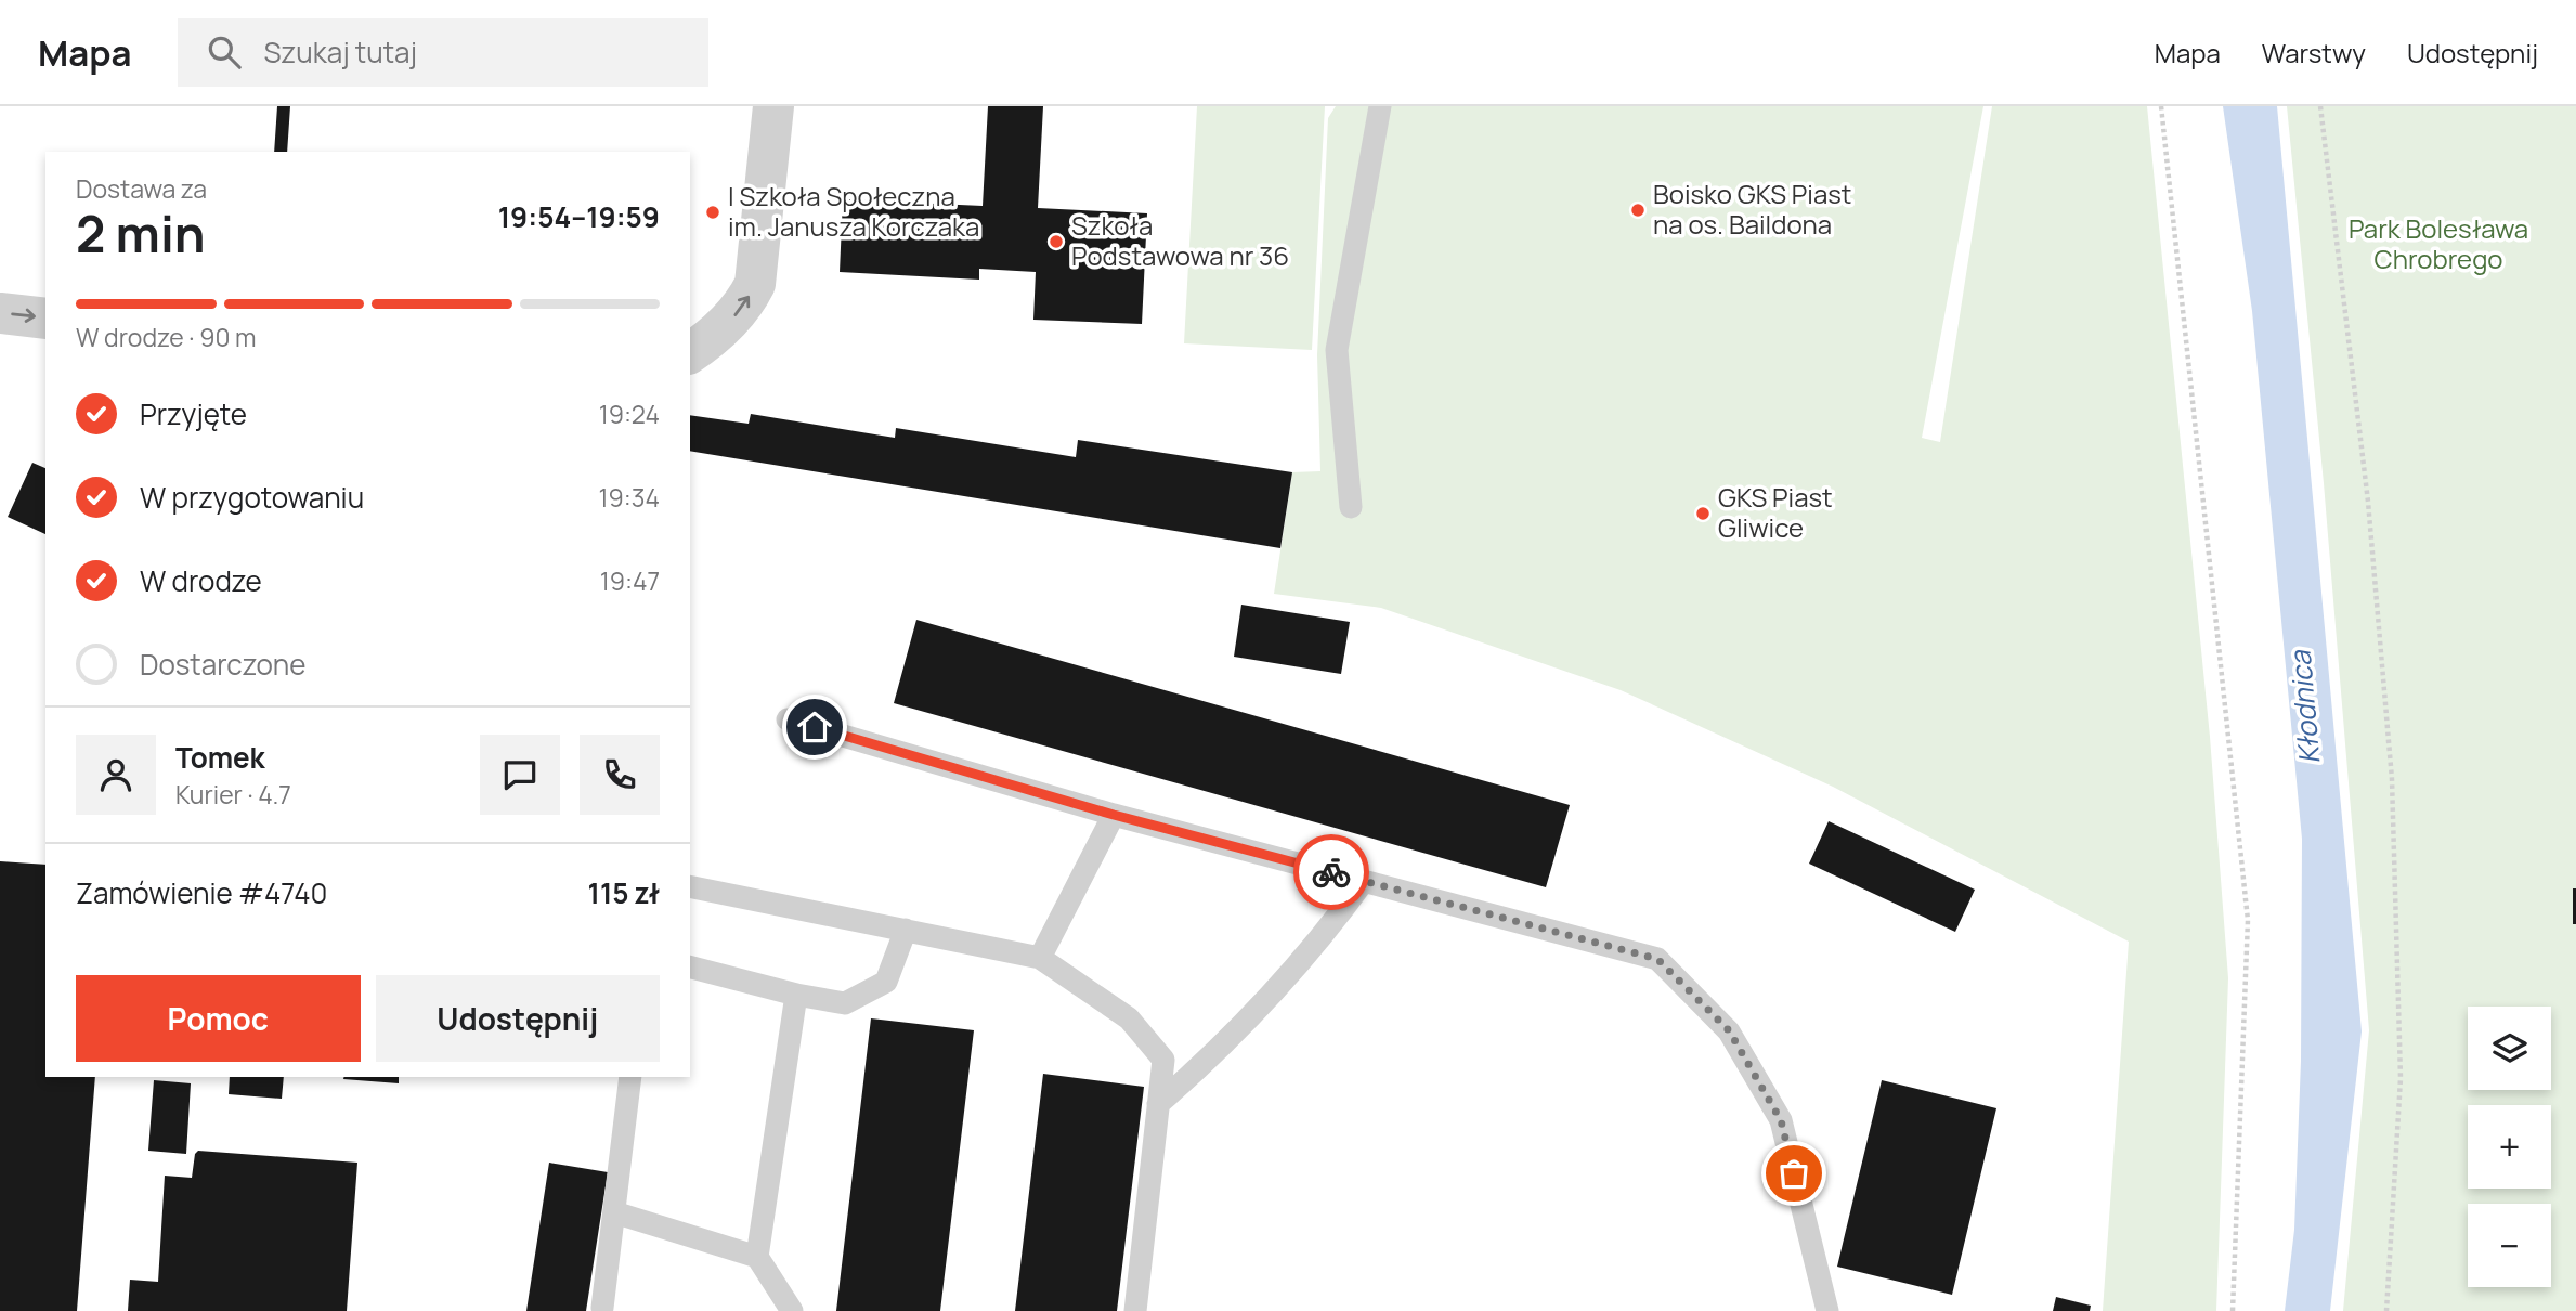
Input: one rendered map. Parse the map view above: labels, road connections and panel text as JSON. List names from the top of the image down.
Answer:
{
  "water": ["Kłodnica"],
  "parks": ["Park Bolesława Chrobrego"],
  "places": [
    "Boisko GKS Piast na os. Baildona",
    "I Szkoła Społeczna im. Janusza Korczaka",
    "Szkoła Podstawowa nr 36",
    "GKS Piast Gliwice"
  ],
  "page": {
    "header": "Mapa",
    "search": "Szukaj tutaj",
    "nav": ["Mapa", "Warstwy", "Udostępnij"],
    "heading": ["2 min", "Dostawa za", "19:54–19:59"],
    "panel": [
      "Tomek",
      "Kurier · 4.7",
      "Zamówienie #4740",
      "115 zł"
    ],
    "bar": "W drodze · 90 m",
    "list": [
      ["Przyjęte", "19:24"],
      ["W przygotowaniu", "19:34"],
      ["W drodze", "19:47"],
      "Dostarczone"
    ],
    "buttons": ["Pomoc", "Udostępnij"],
    "map_buttons": ["+", "−"]
  }
}
